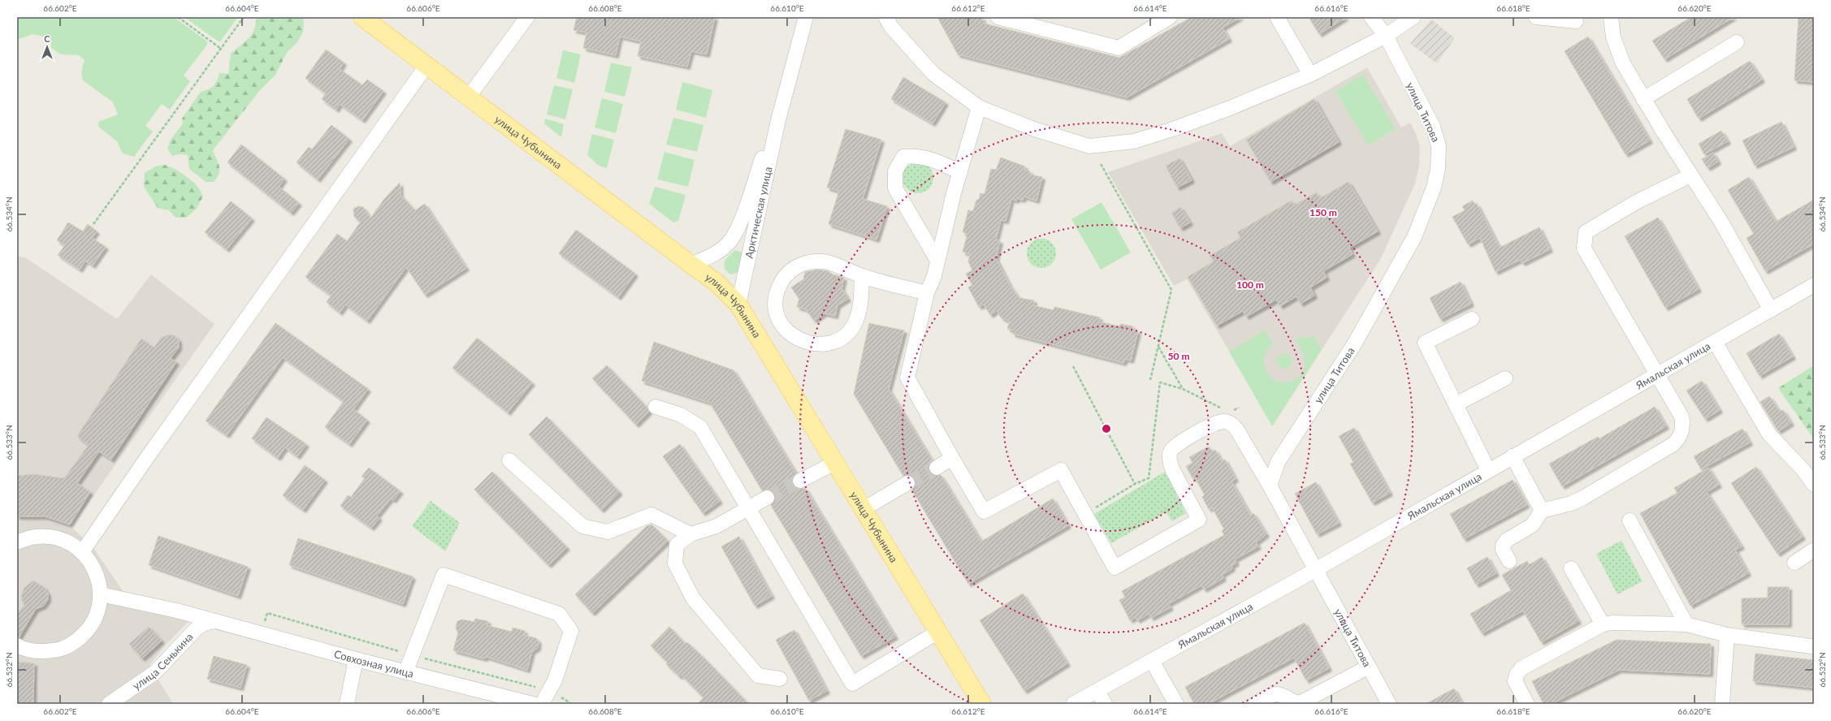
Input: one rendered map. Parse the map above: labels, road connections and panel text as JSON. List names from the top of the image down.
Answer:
{
  "streets": {
    "main road": ["улица Чубынина"],
    "street": [
      "улица Титова",
      "Арктическая улица",
      "Ямальская улица",
      "улица Сенькина",
      "Совхозная улица"
    ]
  },
  "crossings": [
    ["улица Титова", "Ямальская улица"],
    ["улица Чубынина", "Арктическая улица"],
    ["улица Сенькина", "Совхозная улица"]
  ],
  "north": "top",
  "coordinates": [
    "66.602°E",
    "66.604°E",
    "66.606°E",
    "66.608°E",
    "66.610°E",
    "66.612°E",
    "66.614°E",
    "66.616°E",
    "66.618°E",
    "66.620°E",
    "66.534°N",
    "66.533°N",
    "66.532°N"
  ],
  "rings": ["150 m", "100 m", "50 m"]
}
